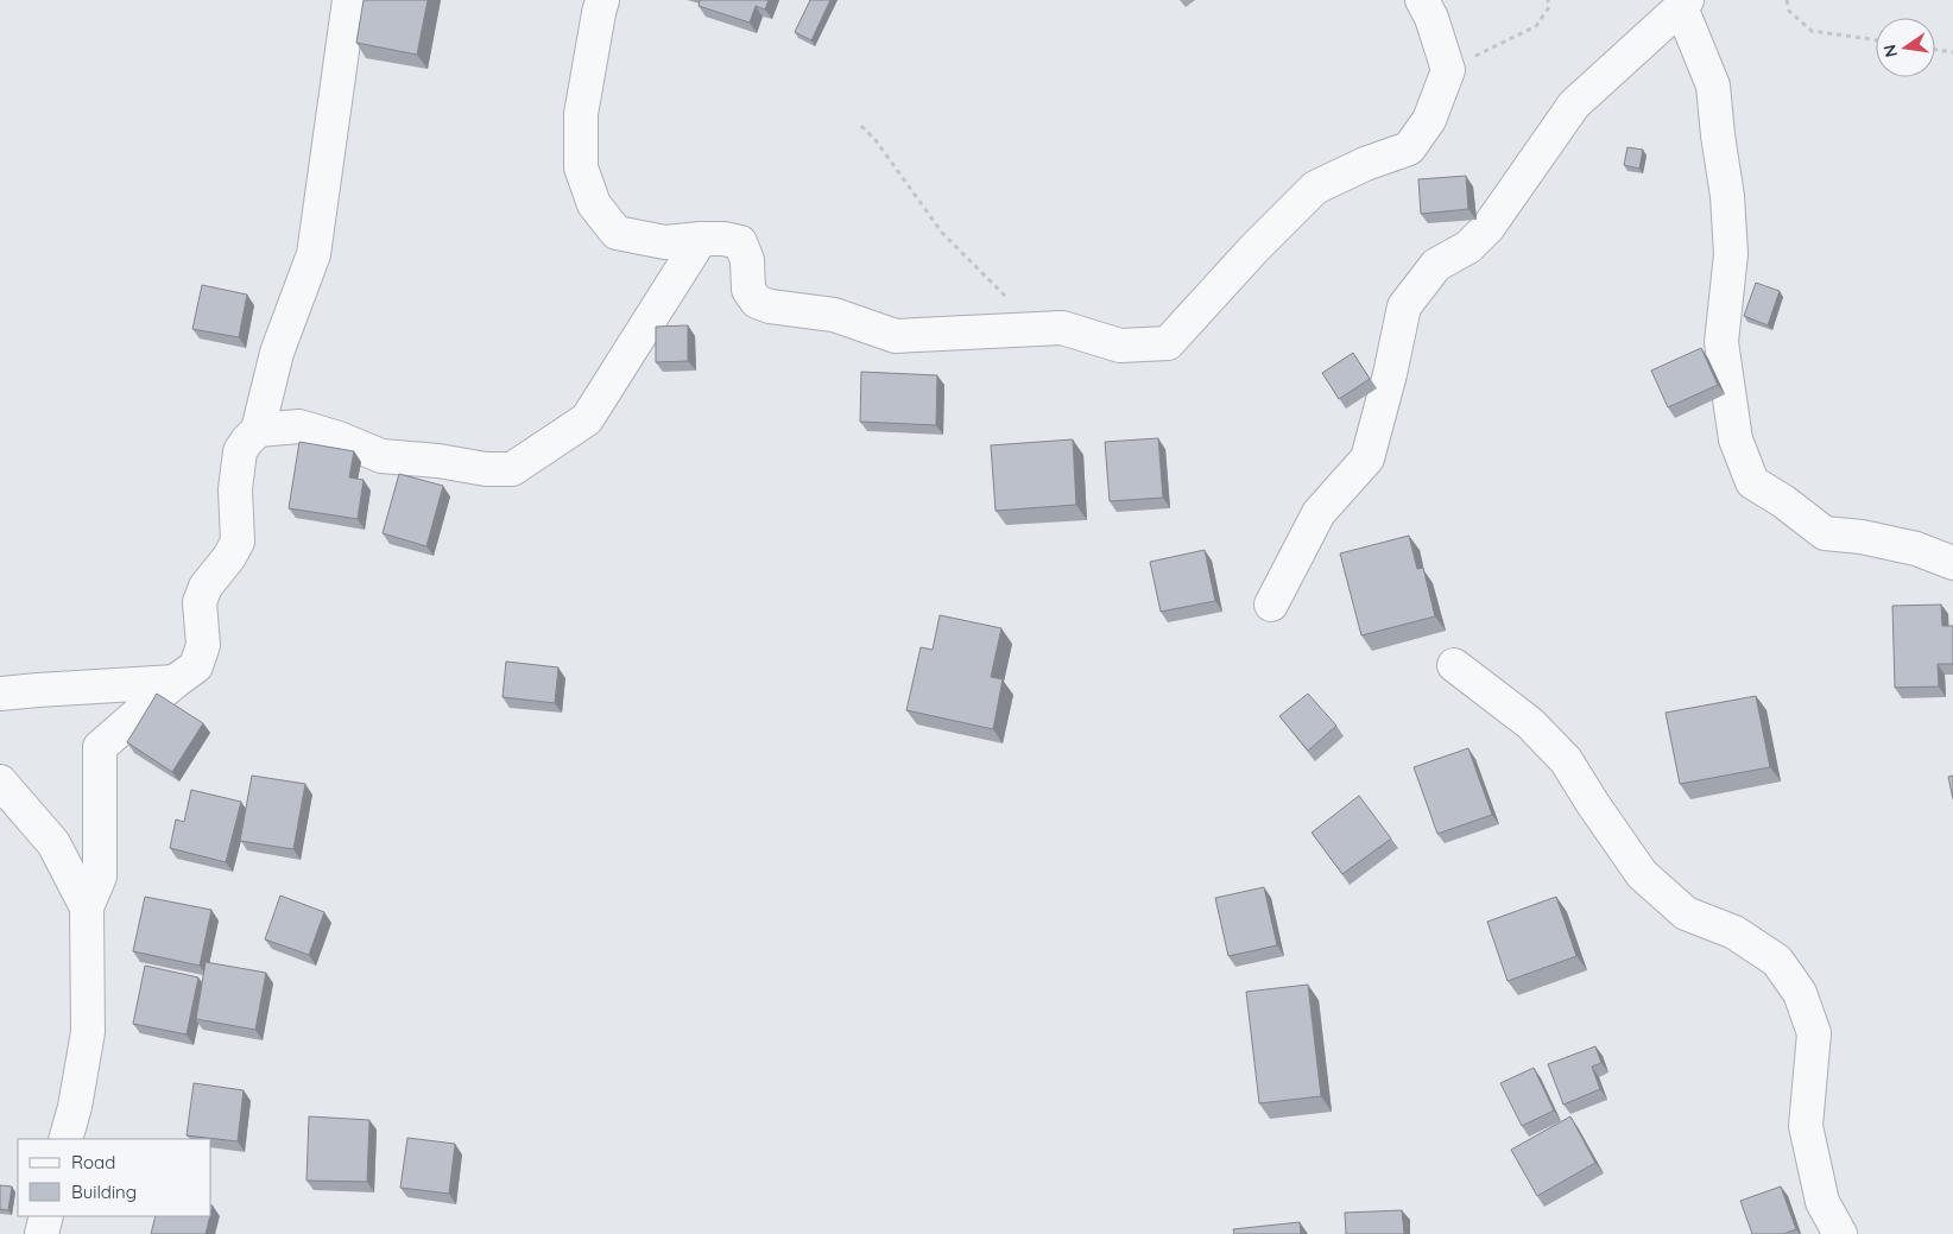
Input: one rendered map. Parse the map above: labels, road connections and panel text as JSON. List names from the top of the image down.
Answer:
{
  "legend": ["Road", "Building"],
  "north": "left"
}
